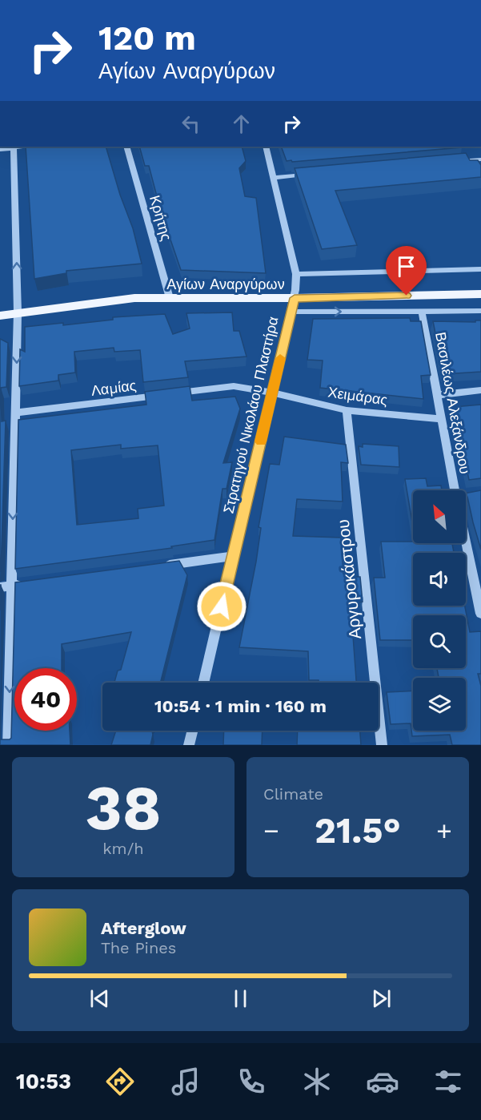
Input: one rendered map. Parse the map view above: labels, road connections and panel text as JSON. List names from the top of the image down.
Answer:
{
  "streets": {
    "main road": ["Αγίων Αναργύρων"],
    "street": [
      "Κρήτης",
      "Λαμίας",
      "Χειμάρας",
      "Βασιλέως Αλεξάνδρου",
      "Στρατηγού Νικολάου Πλαστήρα",
      "Αργυροκάστρου"
    ]
  },
  "crossings": [
    ["Κρήτης", "Αγίων Αναργύρων"],
    ["Αγίων Αναργύρων", "Βασιλέως Αλεξάνδρου"],
    ["Αγίων Αναργύρων", "Στρατηγού Νικολάου Πλαστήρα"],
    ["Λαμίας", "Χειμάρας"],
    ["Λαμίας", "Στρατηγού Νικολάου Πλαστήρα"],
    ["Χειμάρας", "Βασιλέως Αλεξάνδρου"],
    ["Χειμάρας", "Στρατηγού Νικολάου Πλαστήρα"],
    ["Χειμάρας", "Αργυροκάστρου"]
  ],
  "north": "top left",
  "page": {
    "turn": ["120 m", "Αγίων Αναργύρων"],
    "limit": "40",
    "trip": "10:54 · 1 min · 160 m",
    "tile": [
      ["38", "km/h"],
      "Climate"
    ],
    "heat": ["−", "21.5°", "+"],
    "song": ["Afterglow", "The Pines"],
    "tabs": "10:53"
  }
}
